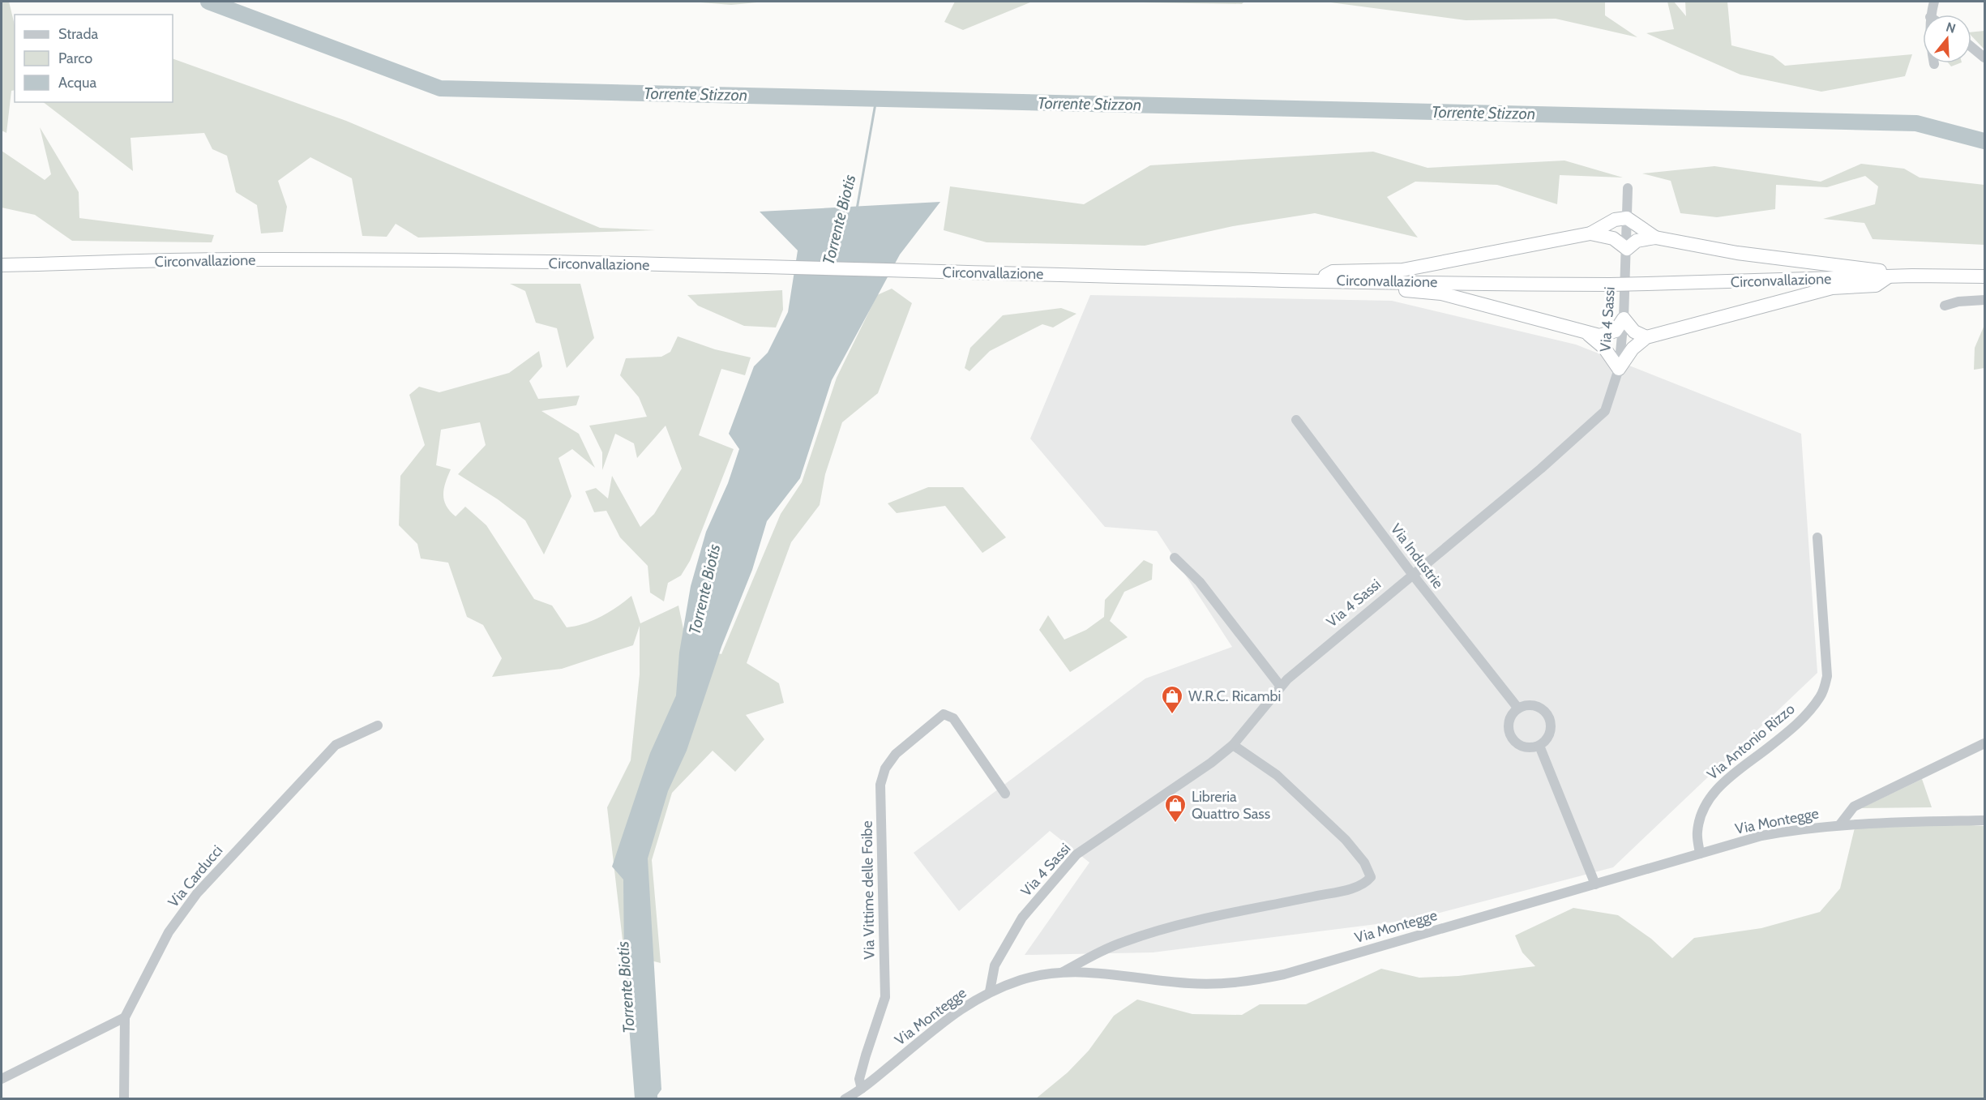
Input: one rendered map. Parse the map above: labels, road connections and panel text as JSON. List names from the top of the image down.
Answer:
{
  "streets": {
    "highway": ["Circonvallazione"],
    "street": [
      "Via 4 Sassi",
      "Via Industrie",
      "Via Antonio Rizzo",
      "Via Montegge",
      "Via Carducci",
      "Via Vittime delle Foibe"
    ]
  },
  "crossings": [
    ["Via 4 Sassi", "Via Industrie"],
    ["Via 4 Sassi", "Via Montegge"],
    ["Via Antonio Rizzo", "Via Montegge"],
    ["Via Montegge", "Via Vittime delle Foibe"]
  ],
  "water": ["Torrente Stizzon", "Torrente Biotis"],
  "places": {
    "shop": ["W.R.C. Ricambi", "Libreria Quattro Sass"]
  },
  "legend": ["Strada", "Parco", "Acqua"],
  "north": "top"
}
